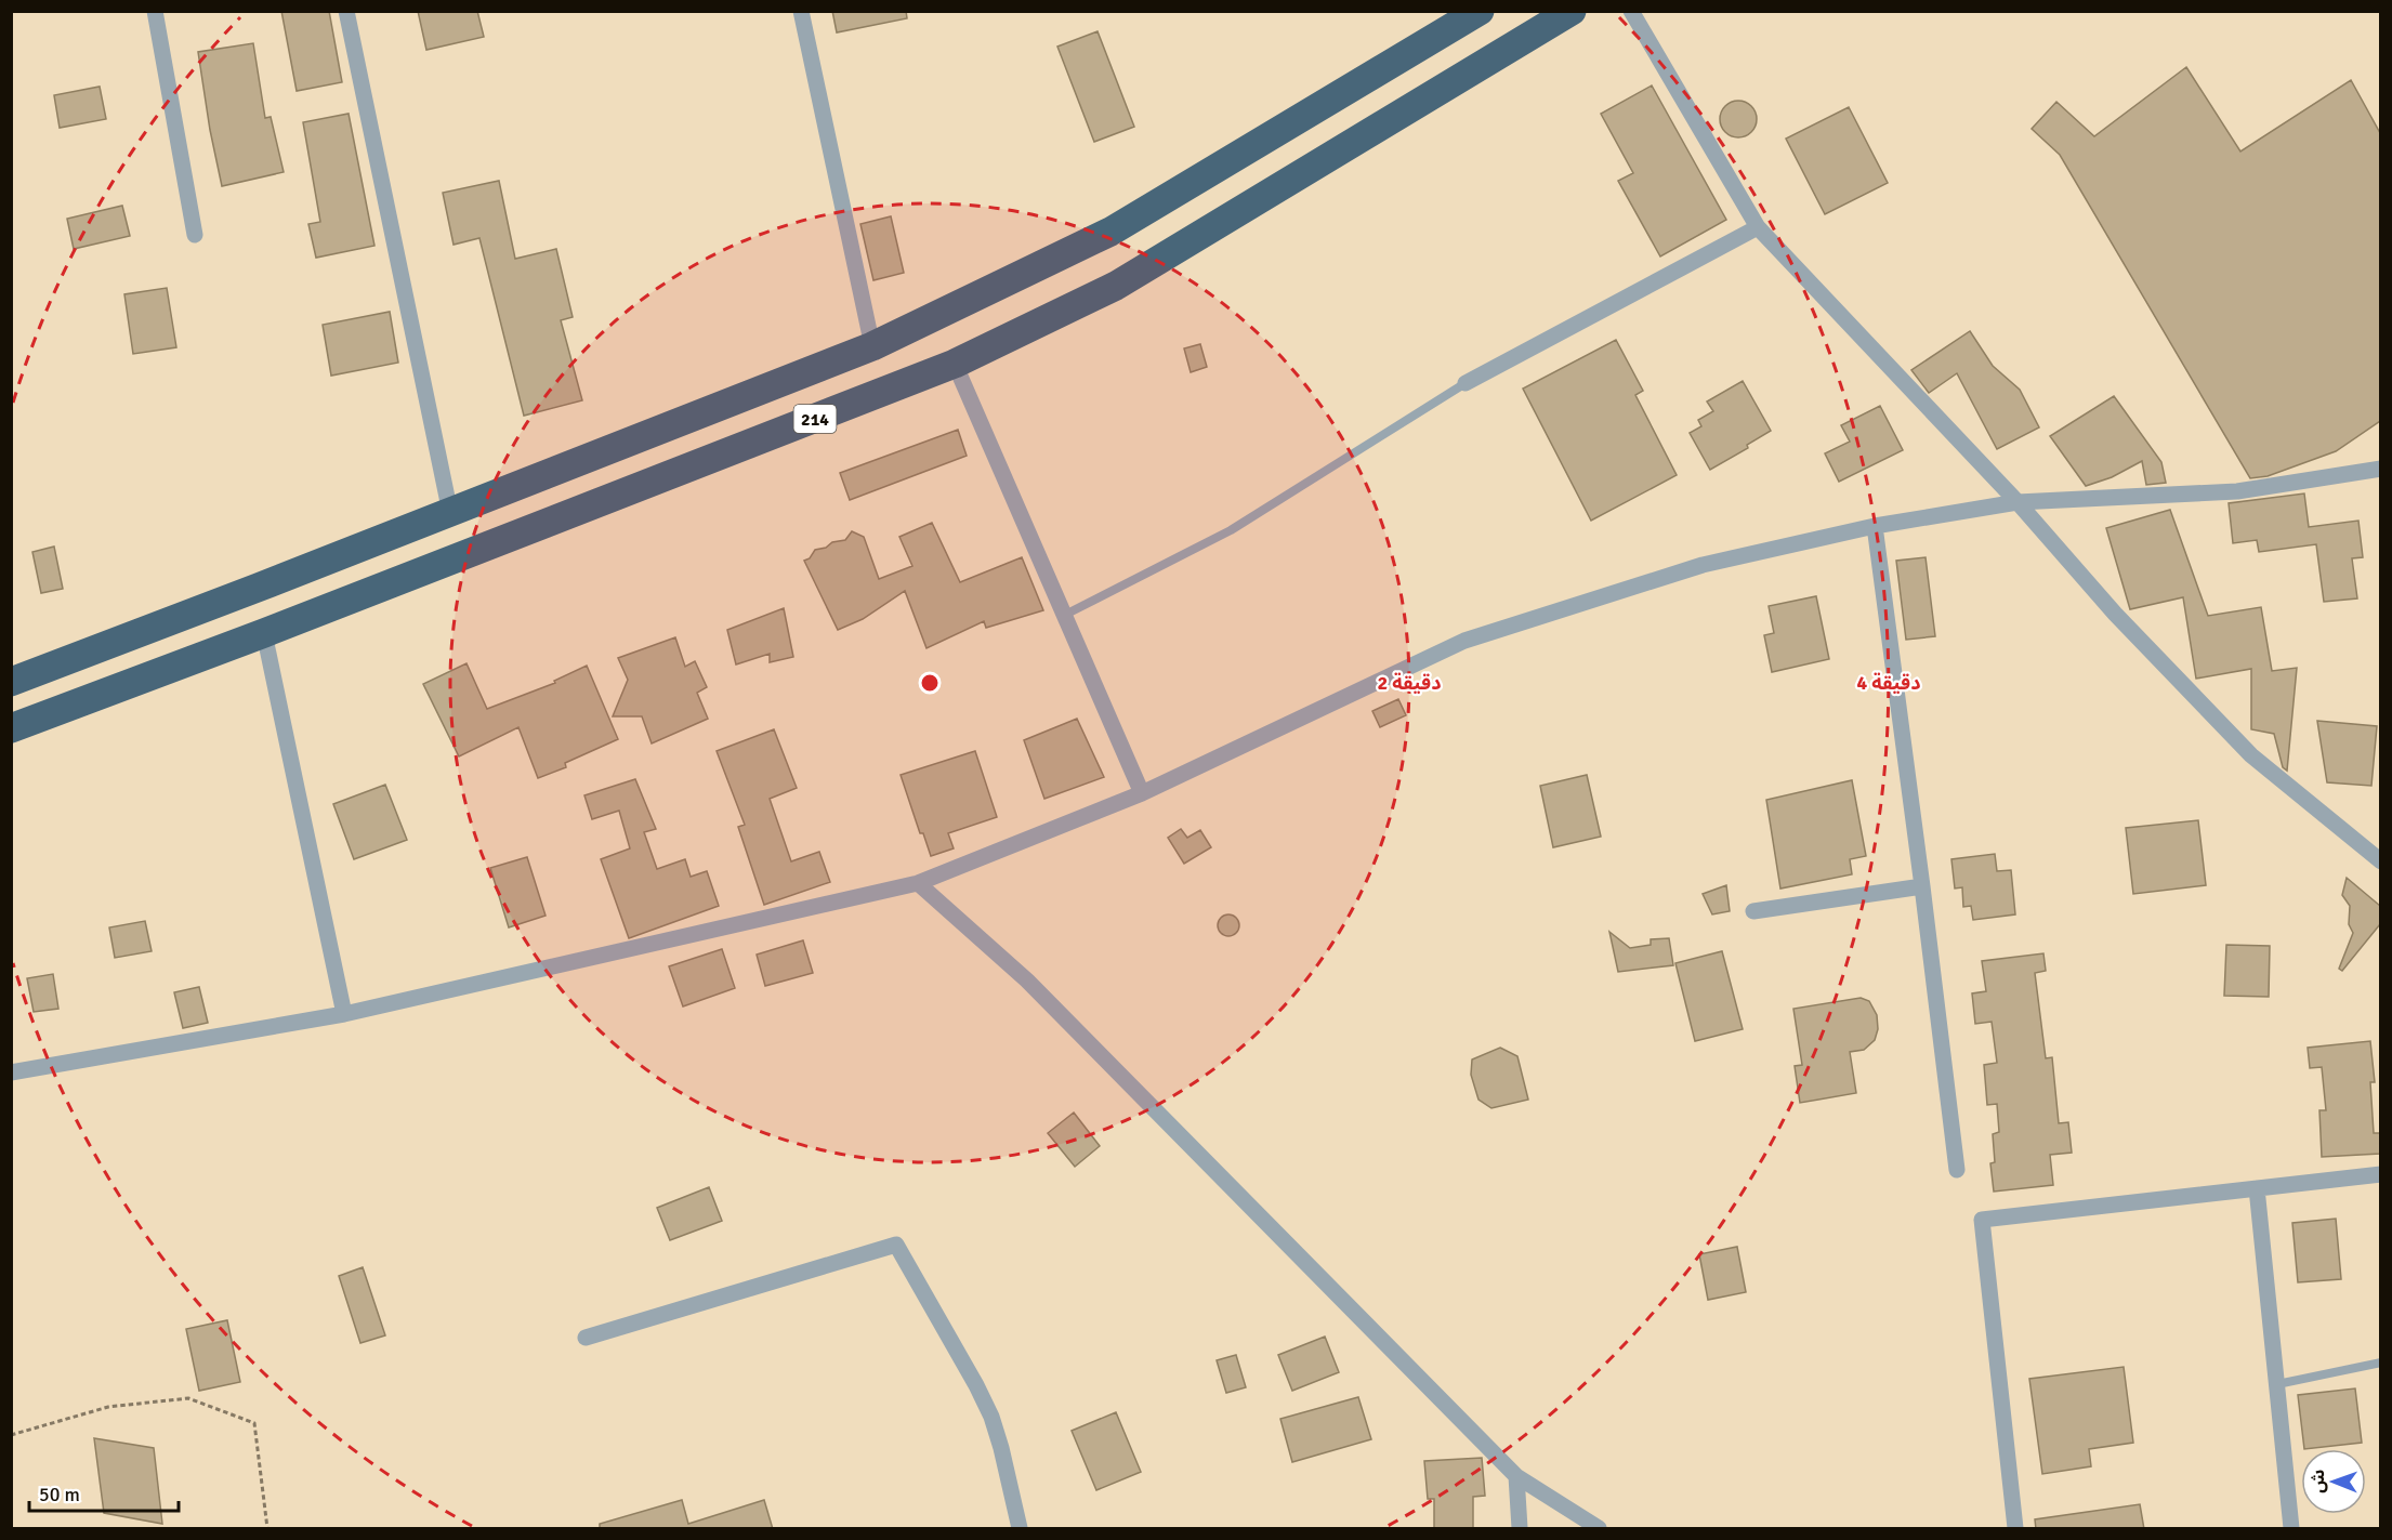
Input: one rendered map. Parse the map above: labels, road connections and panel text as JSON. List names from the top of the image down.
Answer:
{
  "streets": {
    "highway": ["214"]
  },
  "scale_bar": "50 m",
  "north": "left",
  "rings": ["2 دقيقة", "4 دقيقة"]
}
